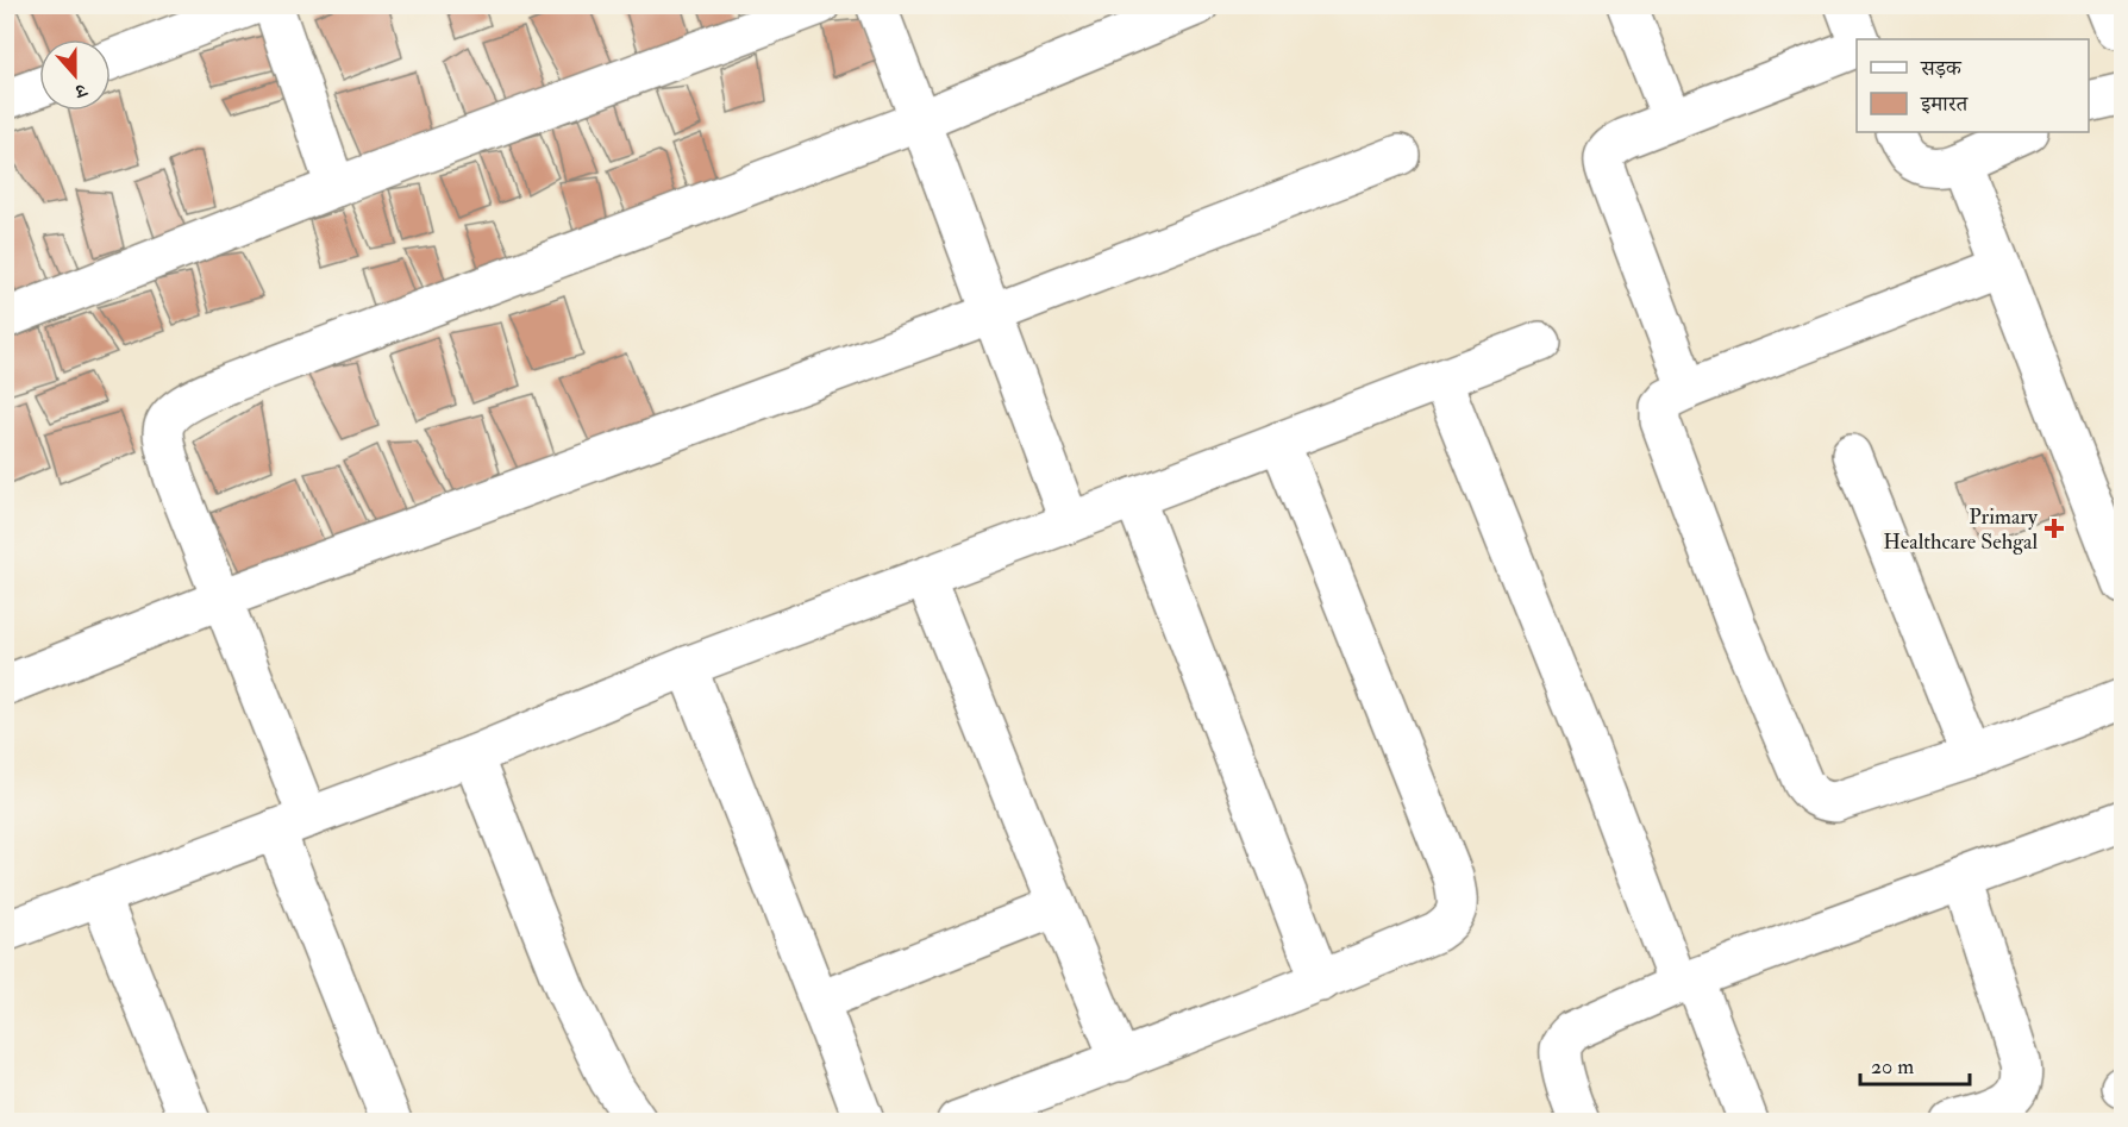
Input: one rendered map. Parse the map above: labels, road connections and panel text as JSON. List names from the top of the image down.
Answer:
{
  "places": {
    "health": ["Primary Healthcare Sehgal"]
  },
  "legend": ["सड़क", "इमारत"],
  "scale_bar": "20 m",
  "north": "bottom"
}
